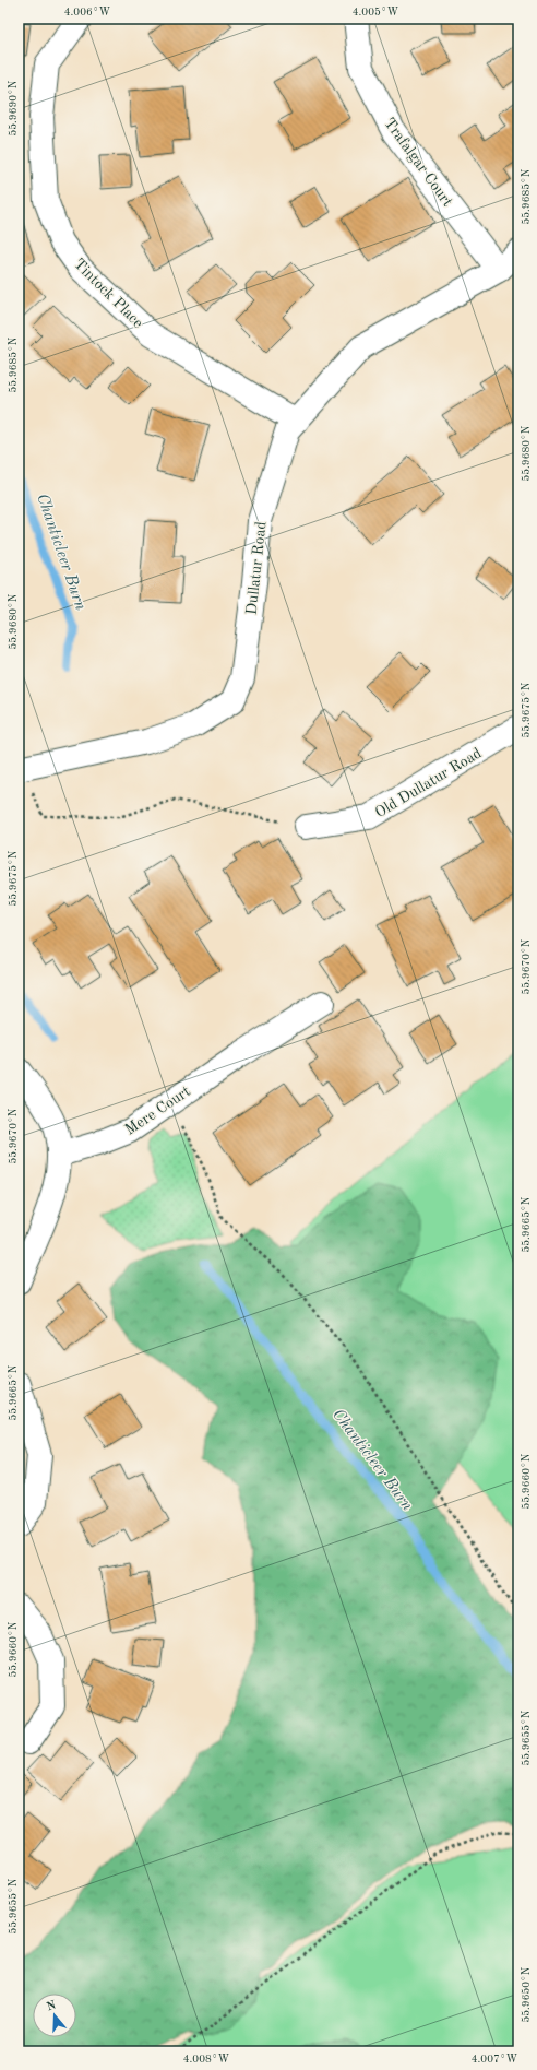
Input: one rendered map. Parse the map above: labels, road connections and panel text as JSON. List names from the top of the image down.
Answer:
{
  "streets": {
    "street": [
      "Trafalgar Court",
      "Tintock Place",
      "Dullatur Road",
      "Old Dullatur Road",
      "Mere Court"
    ]
  },
  "crossings": [
    ["Trafalgar Court", "Dullatur Road"],
    ["Tintock Place", "Dullatur Road"]
  ],
  "water": ["Chanticleer Burn"],
  "north": "top",
  "coordinates": [
    "4.006°W",
    "4.005°W",
    "55.9690°N",
    "55.9685°N",
    "55.9680°N",
    "55.9675°N",
    "55.9670°N",
    "55.9665°N",
    "55.9660°N",
    "55.9655°N",
    "55.9650°N",
    "4.008°W",
    "4.007°W"
  ]
}
